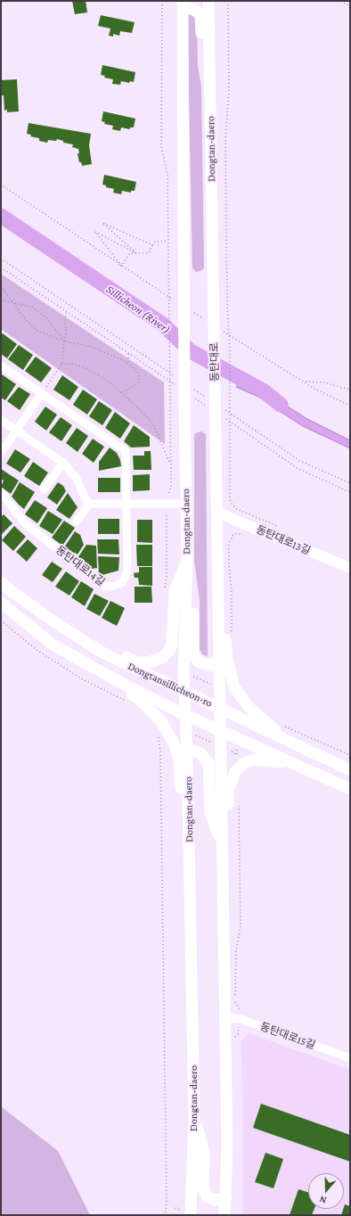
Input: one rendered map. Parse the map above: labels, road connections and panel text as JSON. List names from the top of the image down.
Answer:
{
  "streets": {
    "main road": ["Dongtan-daero", "동탄대로", "Dongtansillicheon-ro"],
    "street": ["동탄대로13길", "동탄대로14길", "동탄대로15길"]
  },
  "crossings": [
    ["Dongtan-daero", "동탄대로"],
    ["Dongtan-daero", "Dongtansillicheon-ro"],
    ["동탄대로", "동탄대로13길"]
  ],
  "water": ["Sillicheon (River)"],
  "north": "bottom"
}
